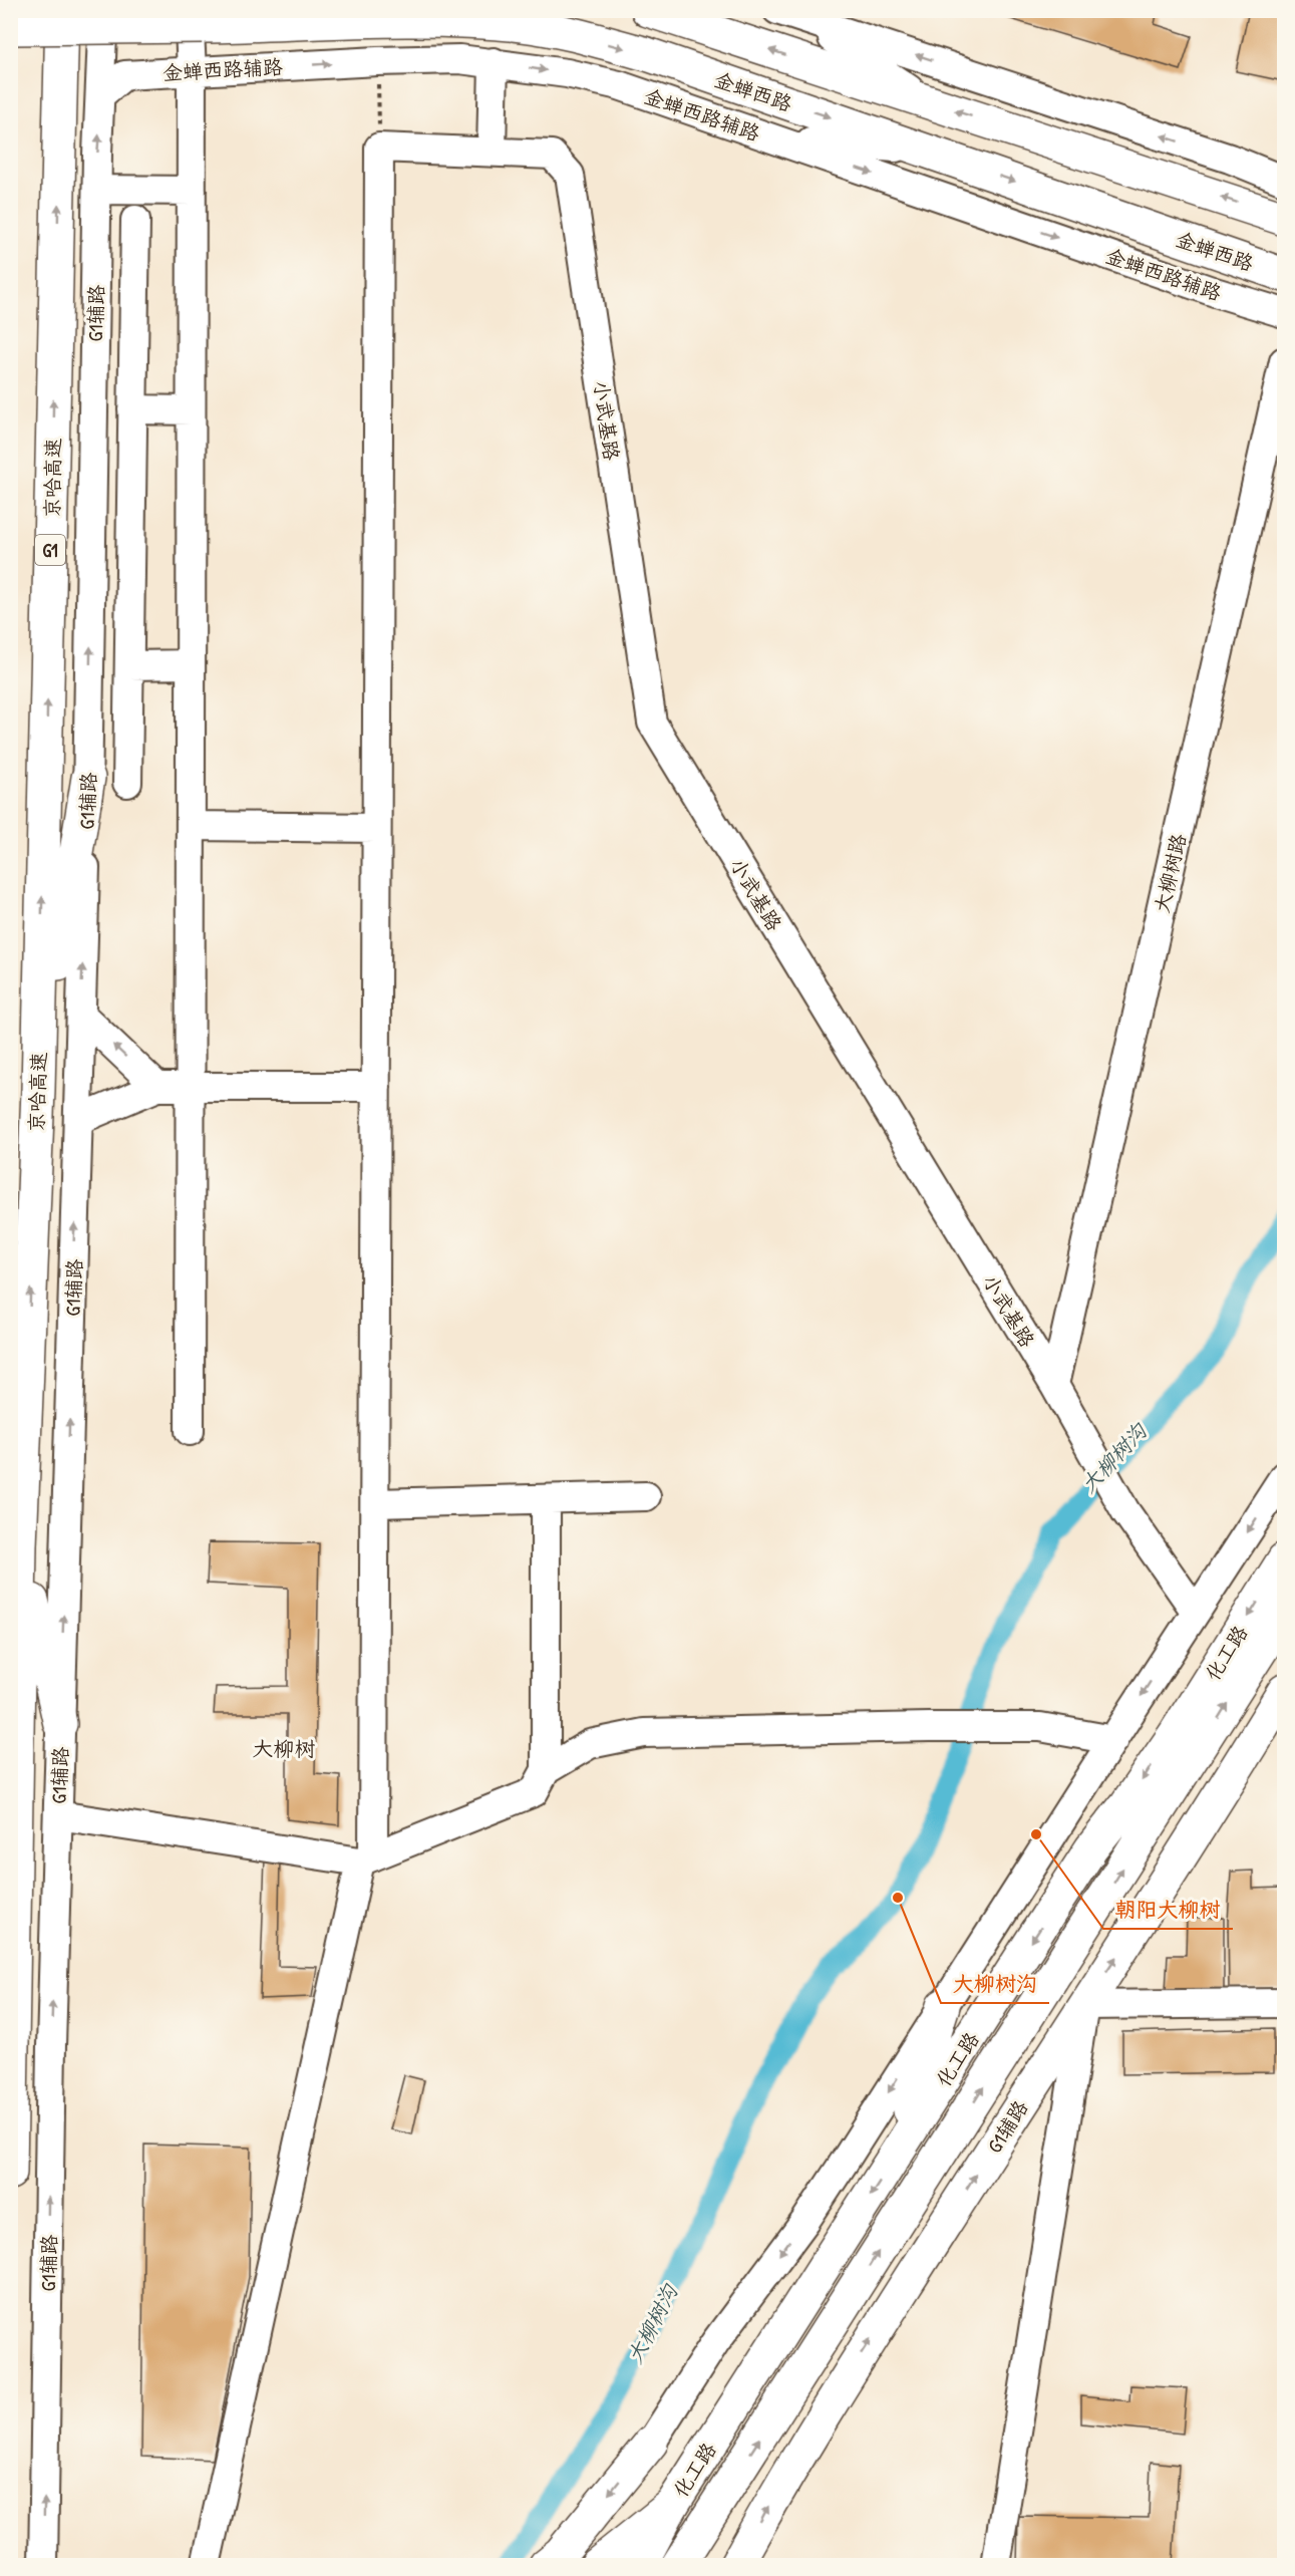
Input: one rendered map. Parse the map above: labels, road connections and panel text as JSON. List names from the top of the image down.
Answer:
{
  "streets": {
    "main road": [
      "金蝉西路",
      "G1辅路",
      "京哈高速",
      "G1",
      "化工路"
    ],
    "street": ["金蝉西路辅路", "小武基路", "大柳树路"]
  },
  "crossings": [
    ["金蝉西路辅路", "G1辅路"],
    ["小武基路", "大柳树路"]
  ],
  "one_way": ["京哈高速"],
  "districts": ["大柳树"],
  "water": ["大柳树沟"],
  "places": ["朝阳大柳树", "大柳树沟"]
}
